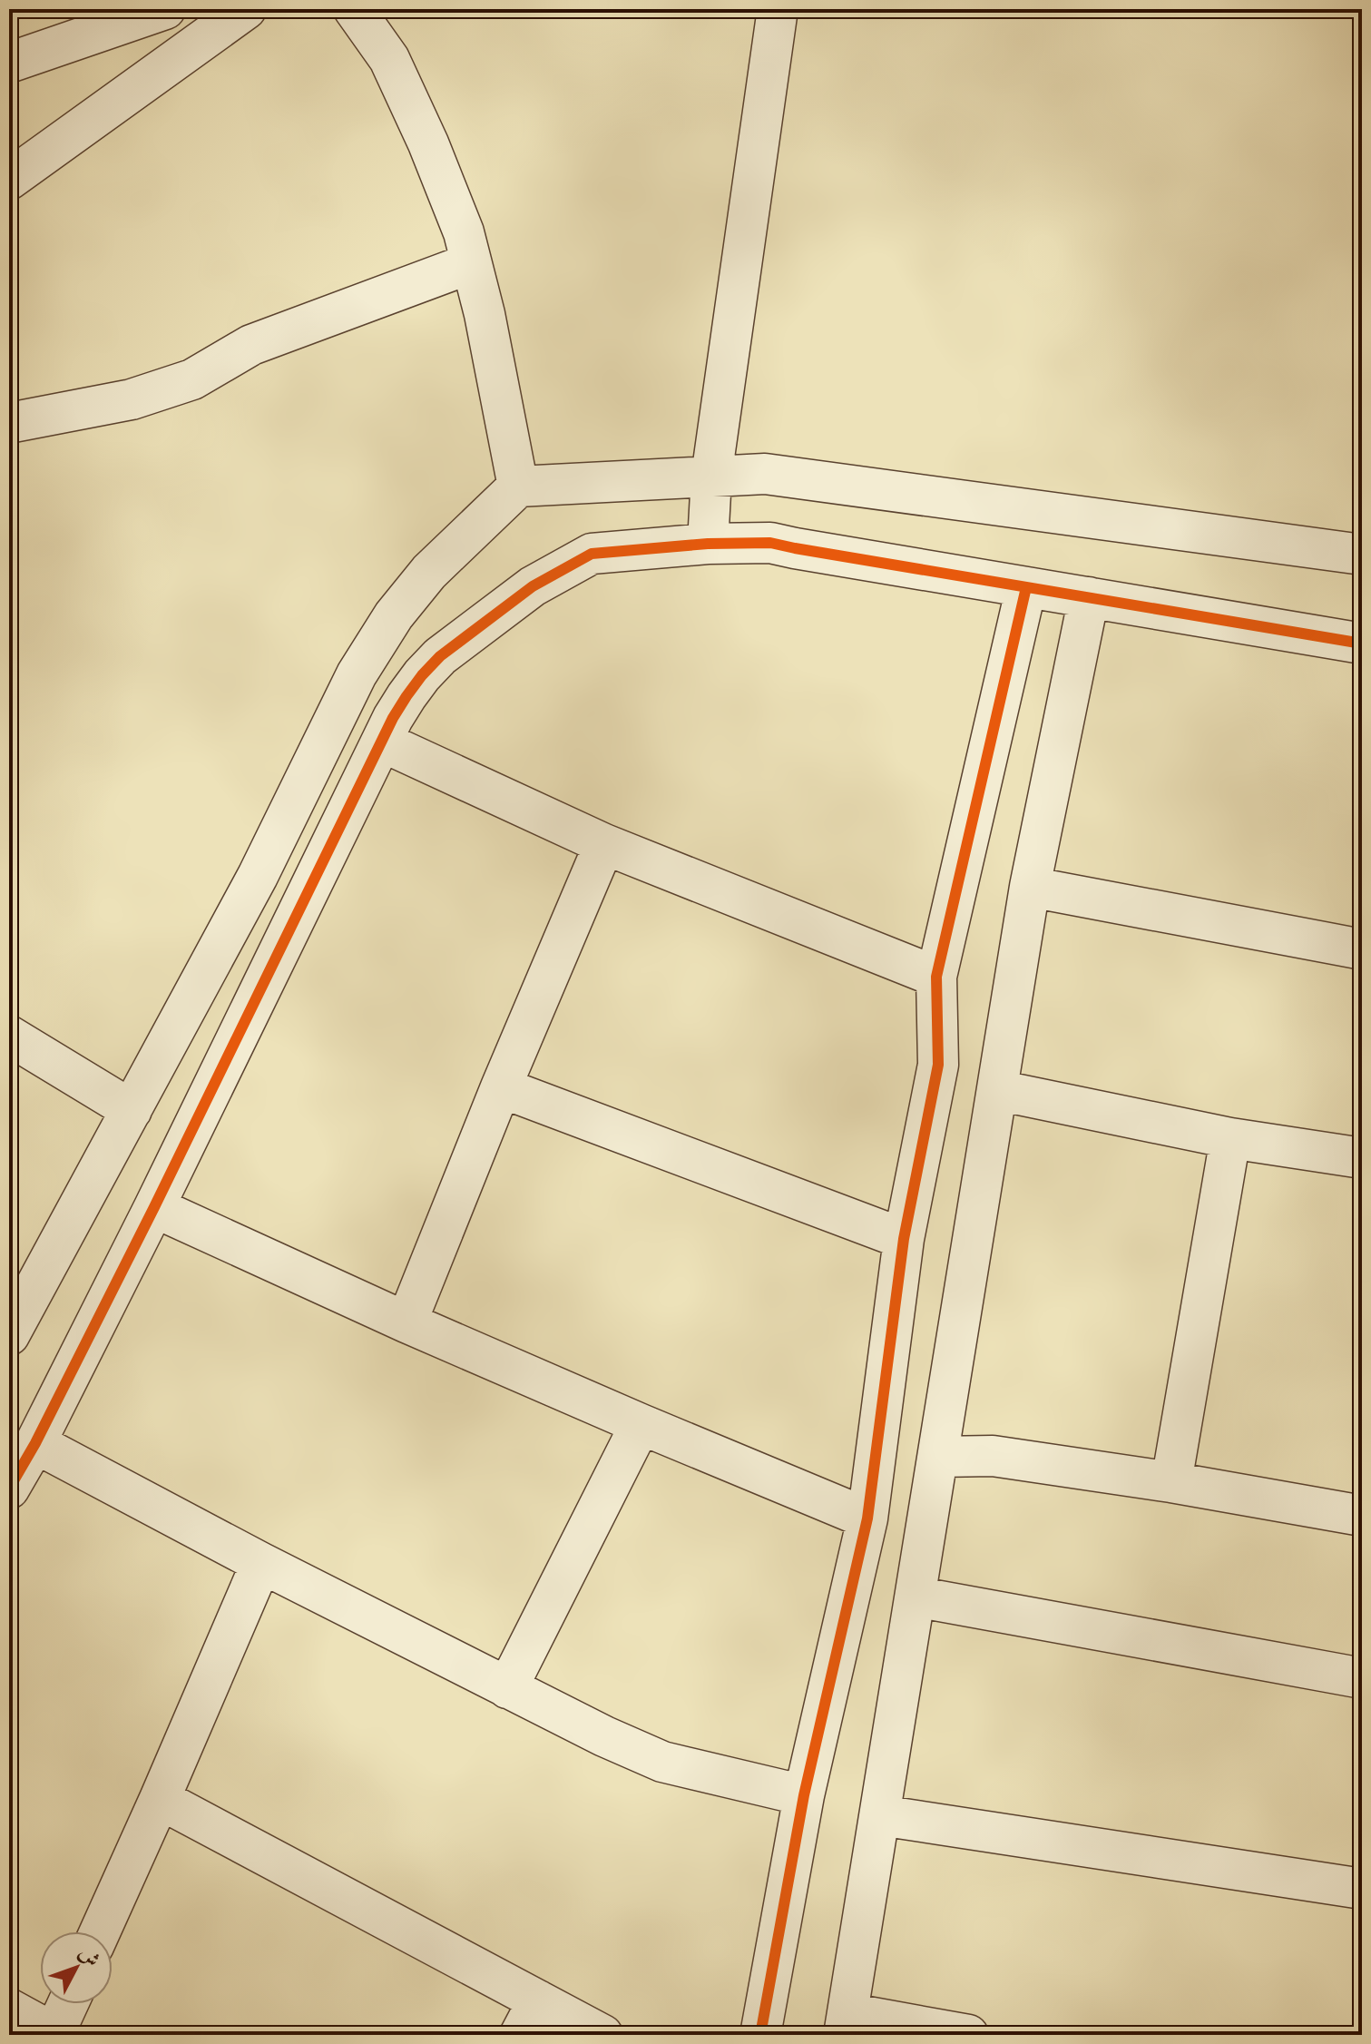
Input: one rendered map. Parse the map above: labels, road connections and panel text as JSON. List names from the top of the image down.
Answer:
{
  "north": "top right"
}
